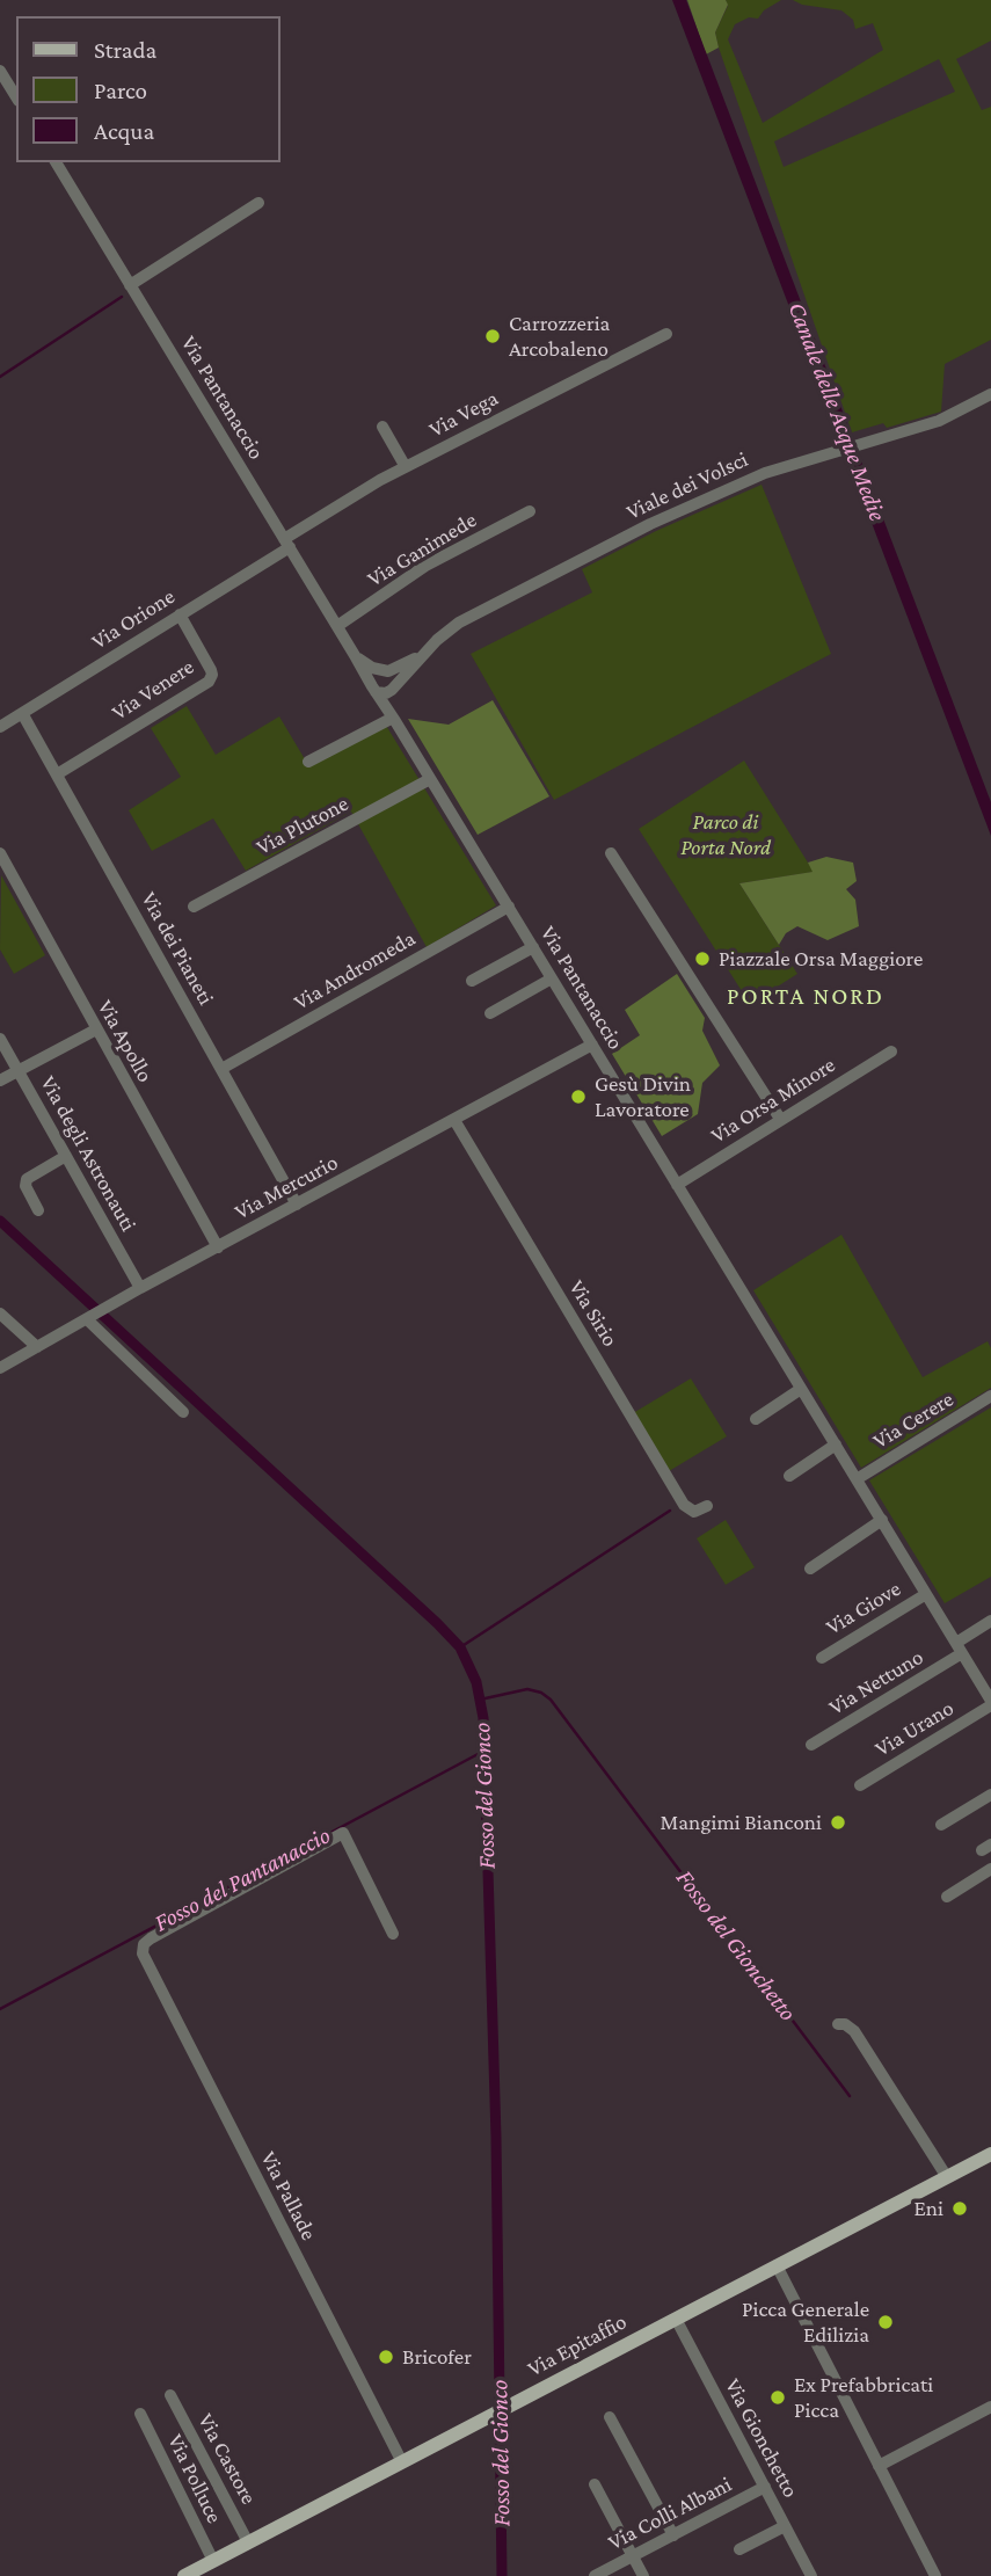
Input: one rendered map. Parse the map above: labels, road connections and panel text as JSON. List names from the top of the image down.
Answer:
{
  "streets": {
    "main road": ["Via Epitaffio"],
    "street": [
      "Via Pantanaccio",
      "Via Vega",
      "Viale dei Volsci",
      "Via Ganimede",
      "Via Orione",
      "Via Venere",
      "Via Plutone",
      "Via dei Pianeti",
      "Via Andromeda",
      "Via Apollo",
      "Via Orsa Minore",
      "Via degli Astronauti",
      "Via Mercurio",
      "Via Sirio",
      "Via Cerere",
      "Via Giove",
      "Via Nettuno",
      "Via Urano",
      "Via Pallade",
      "Via Gionchetto",
      "Via Castore",
      "Via Polluce",
      "Via Colli Albani"
    ]
  },
  "crossings": [
    ["Via Pantanaccio", "Via Vega"],
    ["Via Pantanaccio", "Viale dei Volsci"],
    ["Via Pantanaccio", "Via Ganimede"],
    ["Via Pantanaccio", "Via Orione"],
    ["Via Pantanaccio", "Via Plutone"],
    ["Via Pantanaccio", "Via Andromeda"],
    ["Via Pantanaccio", "Via Orsa Minore"],
    ["Via Pantanaccio", "Via Mercurio"],
    ["Via Pantanaccio", "Via Cerere"],
    ["Via Pantanaccio", "Via Giove"],
    ["Via Pantanaccio", "Via Nettuno"],
    ["Via Pantanaccio", "Via Urano"],
    ["Via Vega", "Via Orione"],
    ["Via Orione", "Via Venere"],
    ["Via Orione", "Via dei Pianeti"],
    ["Via Venere", "Via dei Pianeti"],
    ["Via dei Pianeti", "Via Andromeda"],
    ["Via dei Pianeti", "Via Mercurio"],
    ["Via Apollo", "Via Mercurio"],
    ["Via degli Astronauti", "Via Mercurio"],
    ["Via Mercurio", "Via Sirio"],
    ["Via Pallade", "Via Epitaffio"],
    ["Via Epitaffio", "Via Gionchetto"],
    ["Via Epitaffio", "Via Castore"],
    ["Via Epitaffio", "Via Polluce"],
    ["Via Gionchetto", "Via Colli Albani"]
  ],
  "districts": ["PORTA NORD"],
  "water": [
    "Canale delle Acque Medie",
    "Fosso del Gionco",
    "Fosso del Pantanaccio",
    "Fosso del Gionchetto"
  ],
  "parks": ["Parco di Porta Nord"],
  "places": [
    "Carrozzeria Arcobaleno",
    "Piazzale Orsa Maggiore",
    "Gesù Divin Lavoratore",
    "Mangimi Bianconi",
    "Eni",
    "Picca Generale Edilizia",
    "Bricofer",
    "Ex Prefabbricati Picca"
  ],
  "legend": ["Strada", "Parco", "Acqua"]
}
